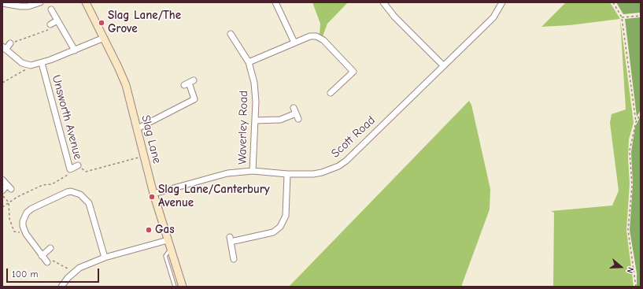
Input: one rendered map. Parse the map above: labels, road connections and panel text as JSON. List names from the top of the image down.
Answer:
{
  "streets": {
    "street": [
      "Unsworth Avenue",
      "Waverley Road",
      "Scott Road",
      "Slag Lane"
    ]
  },
  "crossings": [
    ["Waverley Road", "Scott Road"],
    ["Scott Road", "Slag Lane"]
  ],
  "places": ["Slag Lane/The Grove", "Slag Lane/Canterbury Avenue", "Gas"],
  "scale_bar": "100 m",
  "north": "right"
}
